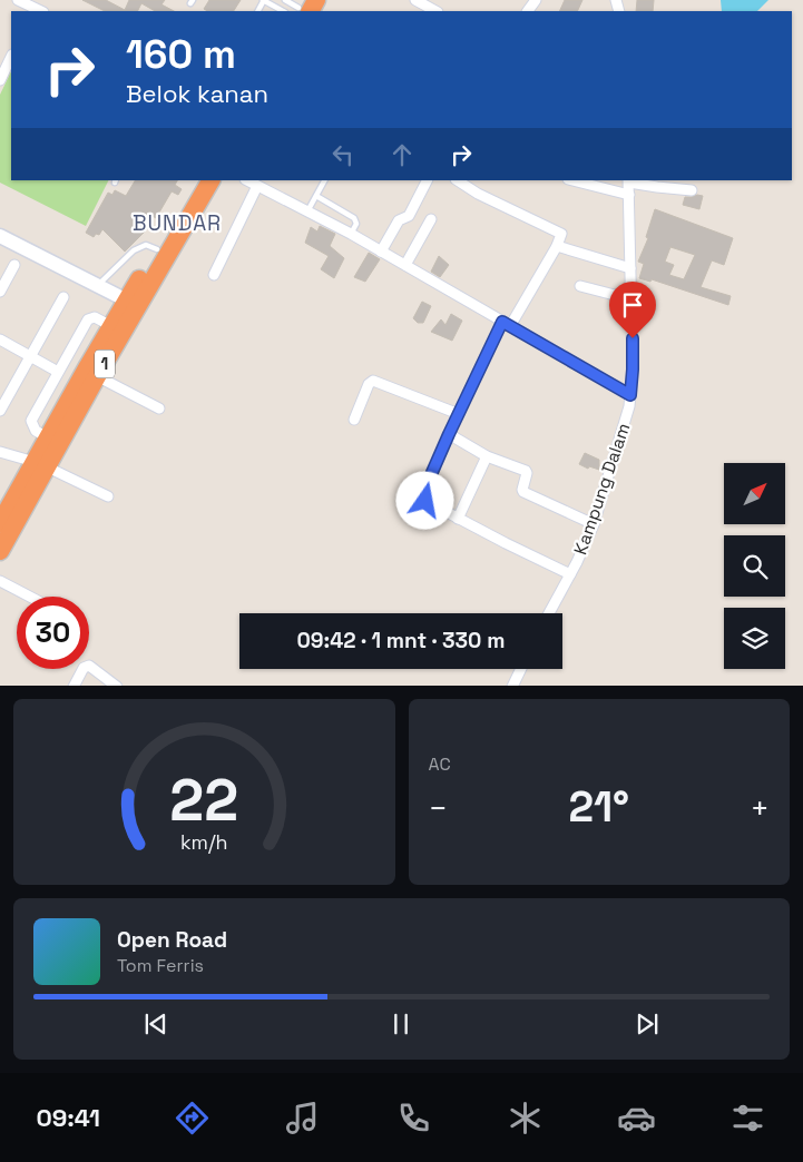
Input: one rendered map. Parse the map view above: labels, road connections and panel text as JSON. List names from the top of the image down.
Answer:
{
  "streets": {
    "highway": ["1"],
    "street": ["Kampung Dalam"]
  },
  "districts": ["BUNDAR"],
  "north": "top right",
  "page": {
    "turn": ["160 m", "Belok kanan"],
    "limit": "30",
    "trip": "09:42 · 1 mnt · 330 m",
    "tile": "AC",
    "heat": ["−", "21°", "+"],
    "song": ["Open Road", "Tom Ferris"],
    "tabs": "09:41",
    "gauge": ["22", "km/h"]
  }
}
